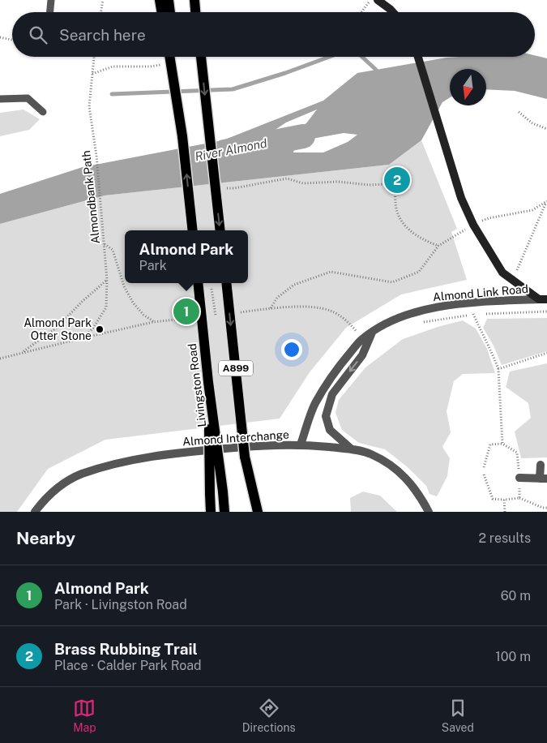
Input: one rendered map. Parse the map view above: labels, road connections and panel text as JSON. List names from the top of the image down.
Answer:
{
  "streets": {
    "main road": ["A899", "Livingston Road"],
    "street": ["Almond Link Road", "Almond Interchange"],
    "path": ["Almondbank Path"]
  },
  "crossings": [
    ["Almond Link Road", "Almond Interchange"]
  ],
  "water": ["River Almond"],
  "places": ["Almond Park Otter Stone"],
  "north": "bottom",
  "page": {
    "search": "Search here",
    "pins": ["2", "1"],
    "popup": ["Almond Park", "Park"],
    "heading": ["Nearby", "2 results"],
    "list": [
      {
        "mark": "1",
        "name": "Almond Park",
        "note": "Park · Livingston Road",
        "value": "60 m"
      },
      {
        "mark": "2",
        "name": "Brass Rubbing Trail",
        "note": "Place · Calder Park Road",
        "value": "100 m"
      }
    ],
    "nav": ["Map", "Directions", "Saved"]
  }
}
